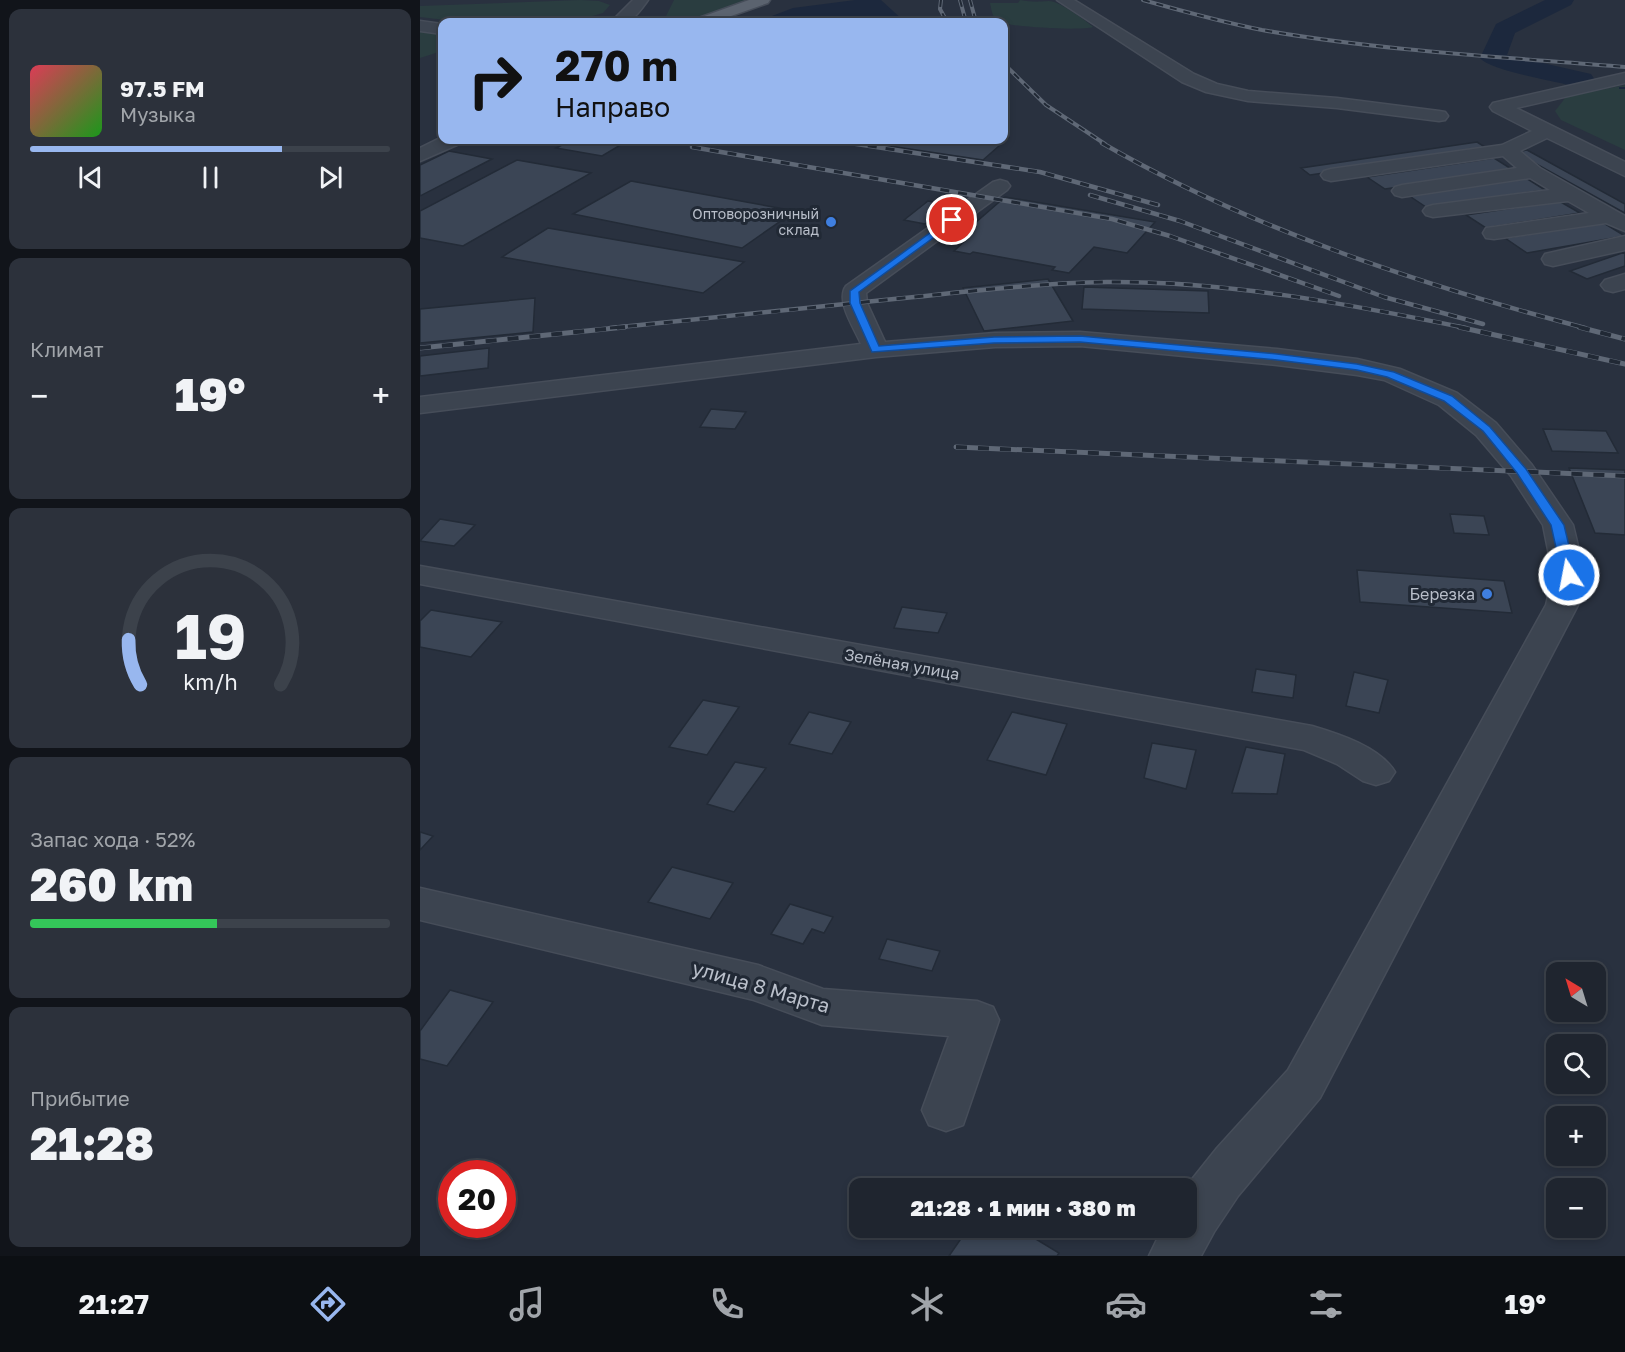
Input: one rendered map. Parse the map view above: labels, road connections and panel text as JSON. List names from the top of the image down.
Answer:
{
  "streets": {
    "street": ["Зелёная улица", "улица 8 Марта"]
  },
  "places": ["Оптоворозничный склад", "Березка"],
  "north": "top left",
  "page": {
    "turn": ["270 m", "Направо"],
    "song": ["97.5 FM", "Музыка"],
    "tile": [
      "Климат",
      ["Запас хода · 52%", "260 km"],
      ["Прибытие", "21:28"]
    ],
    "heat": ["−", "19°", "+"],
    "map_buttons": ["+", "−"],
    "limit": "20",
    "trip": "21:28 · 1 мин · 380 m",
    "tabs": ["21:27", "19°"],
    "gauge": ["19", "km/h"]
  }
}
